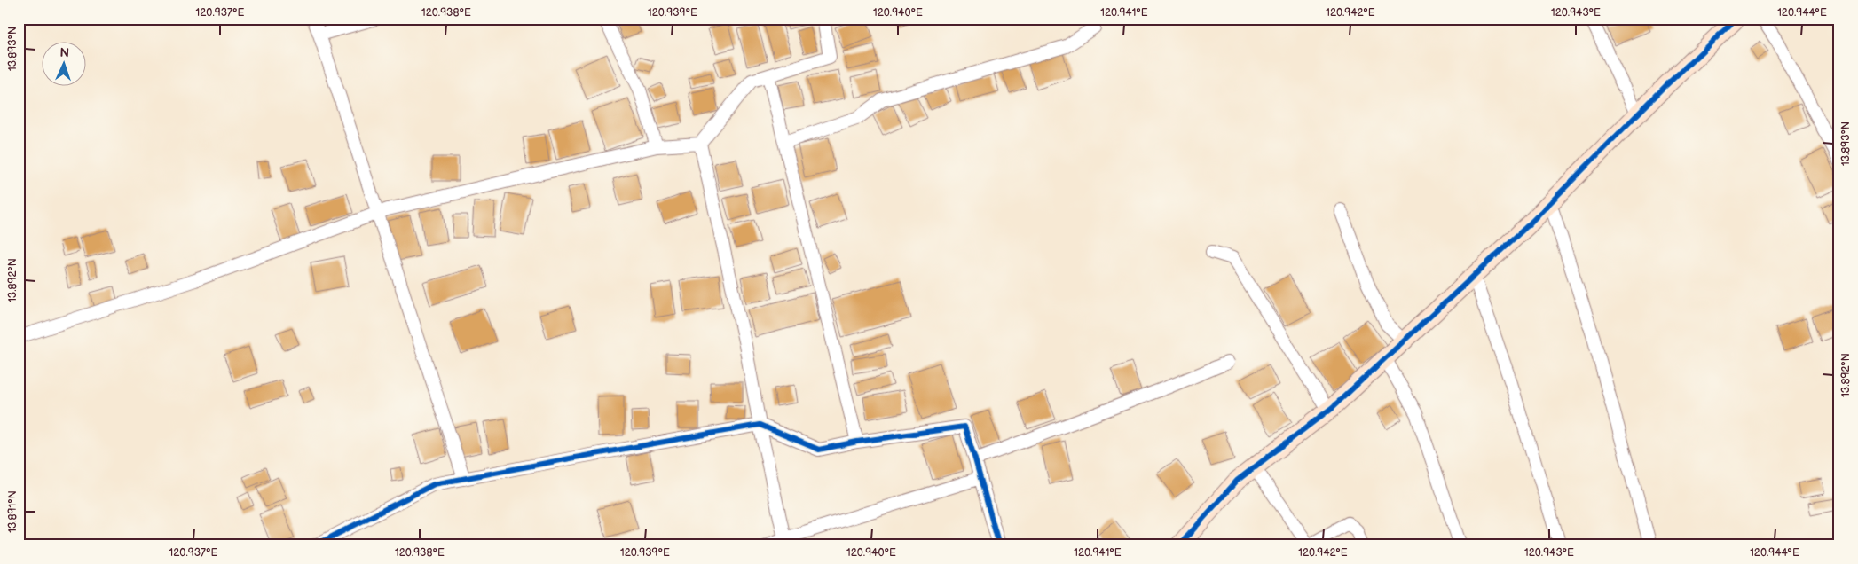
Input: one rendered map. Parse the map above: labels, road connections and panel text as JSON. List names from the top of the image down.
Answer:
{
  "north": "top",
  "coordinates": [
    "120.937°E",
    "120.938°E",
    "120.939°E",
    "120.940°E",
    "120.941°E",
    "120.942°E",
    "120.943°E",
    "120.944°E",
    "13.893°N",
    "13.892°N",
    "13.891°N"
  ]
}
